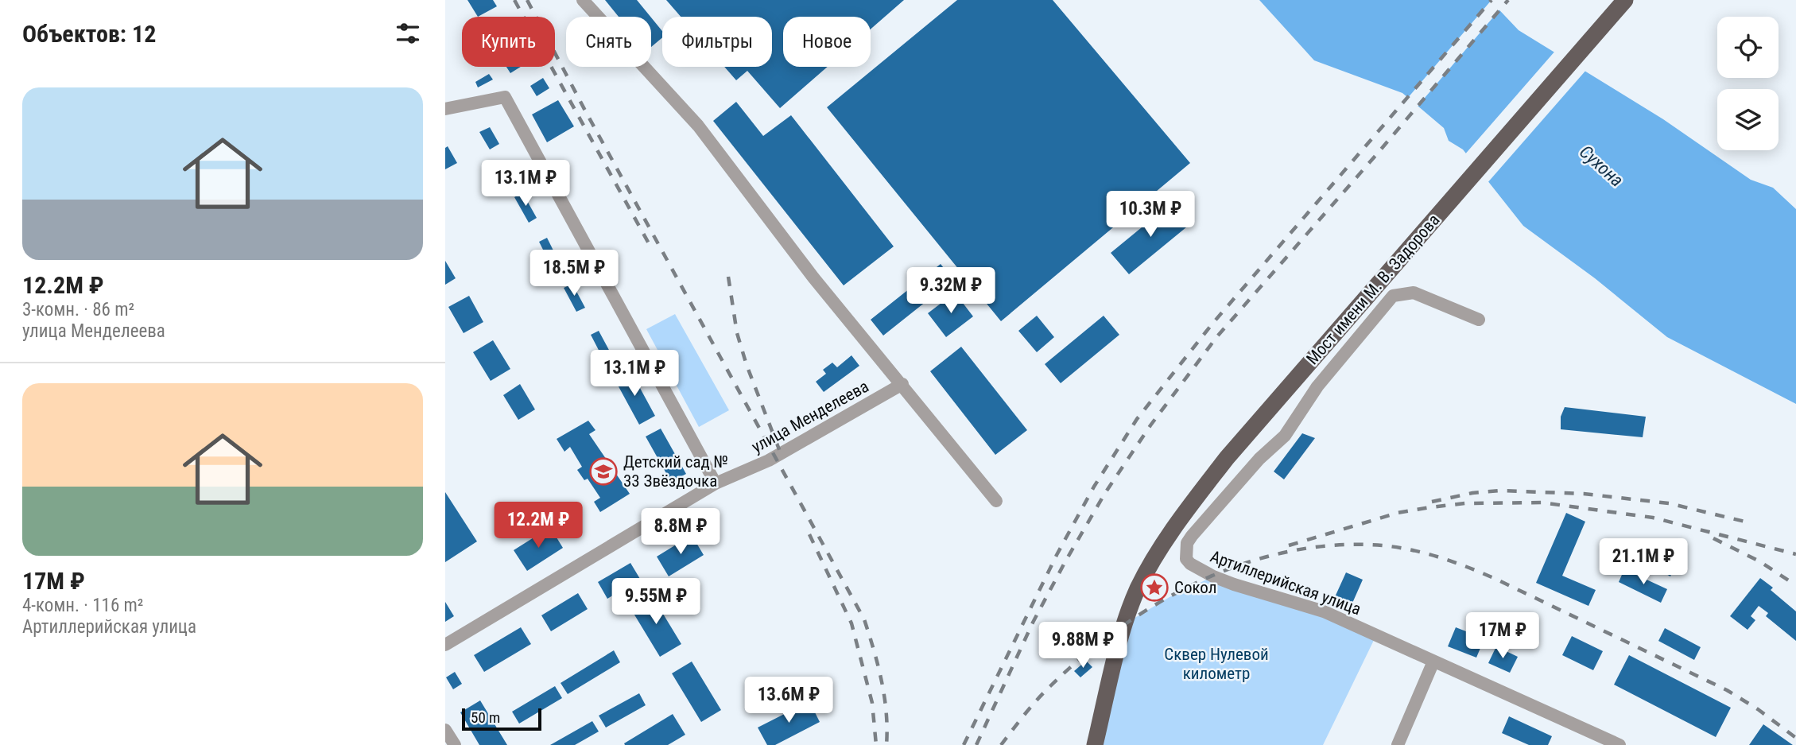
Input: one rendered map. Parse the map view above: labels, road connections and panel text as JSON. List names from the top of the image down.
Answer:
{
  "streets": {
    "main road": ["Мост имени М. В. Задорова"],
    "street": ["улица Менделеева", "Артиллерийская улица"]
  },
  "water": ["Сухона"],
  "parks": ["Сквер Нулевой километр"],
  "places": {
    "school or university": ["Детский сад № 33 Звёздочка"],
    "place": ["Сокол"]
  },
  "scale_bar": "50 m",
  "page": {
    "heading": "Объектов: 12",
    "chip": [
      "Купить",
      "Снять",
      "Фильтры",
      "Новое"
    ],
    "list": [
      {
        "name": "12.2M ₽",
        "note": "3-комн. · 86 m² · улица Менделеева"
      },
      {
        "name": "17M ₽",
        "note": "4-комн. · 116 m² · Артиллерийская улица"
      }
    ],
    "price": [
      "13.1M ₽",
      "10.3M ₽",
      "18.5M ₽",
      "9.32M ₽",
      "13.1M ₽",
      "12.2M ₽",
      "8.8M ₽",
      "21.1M ₽",
      "9.55M ₽",
      "17M ₽",
      "9.88M ₽",
      "13.6M ₽"
    ],
    "scale": "50 m"
  }
}
